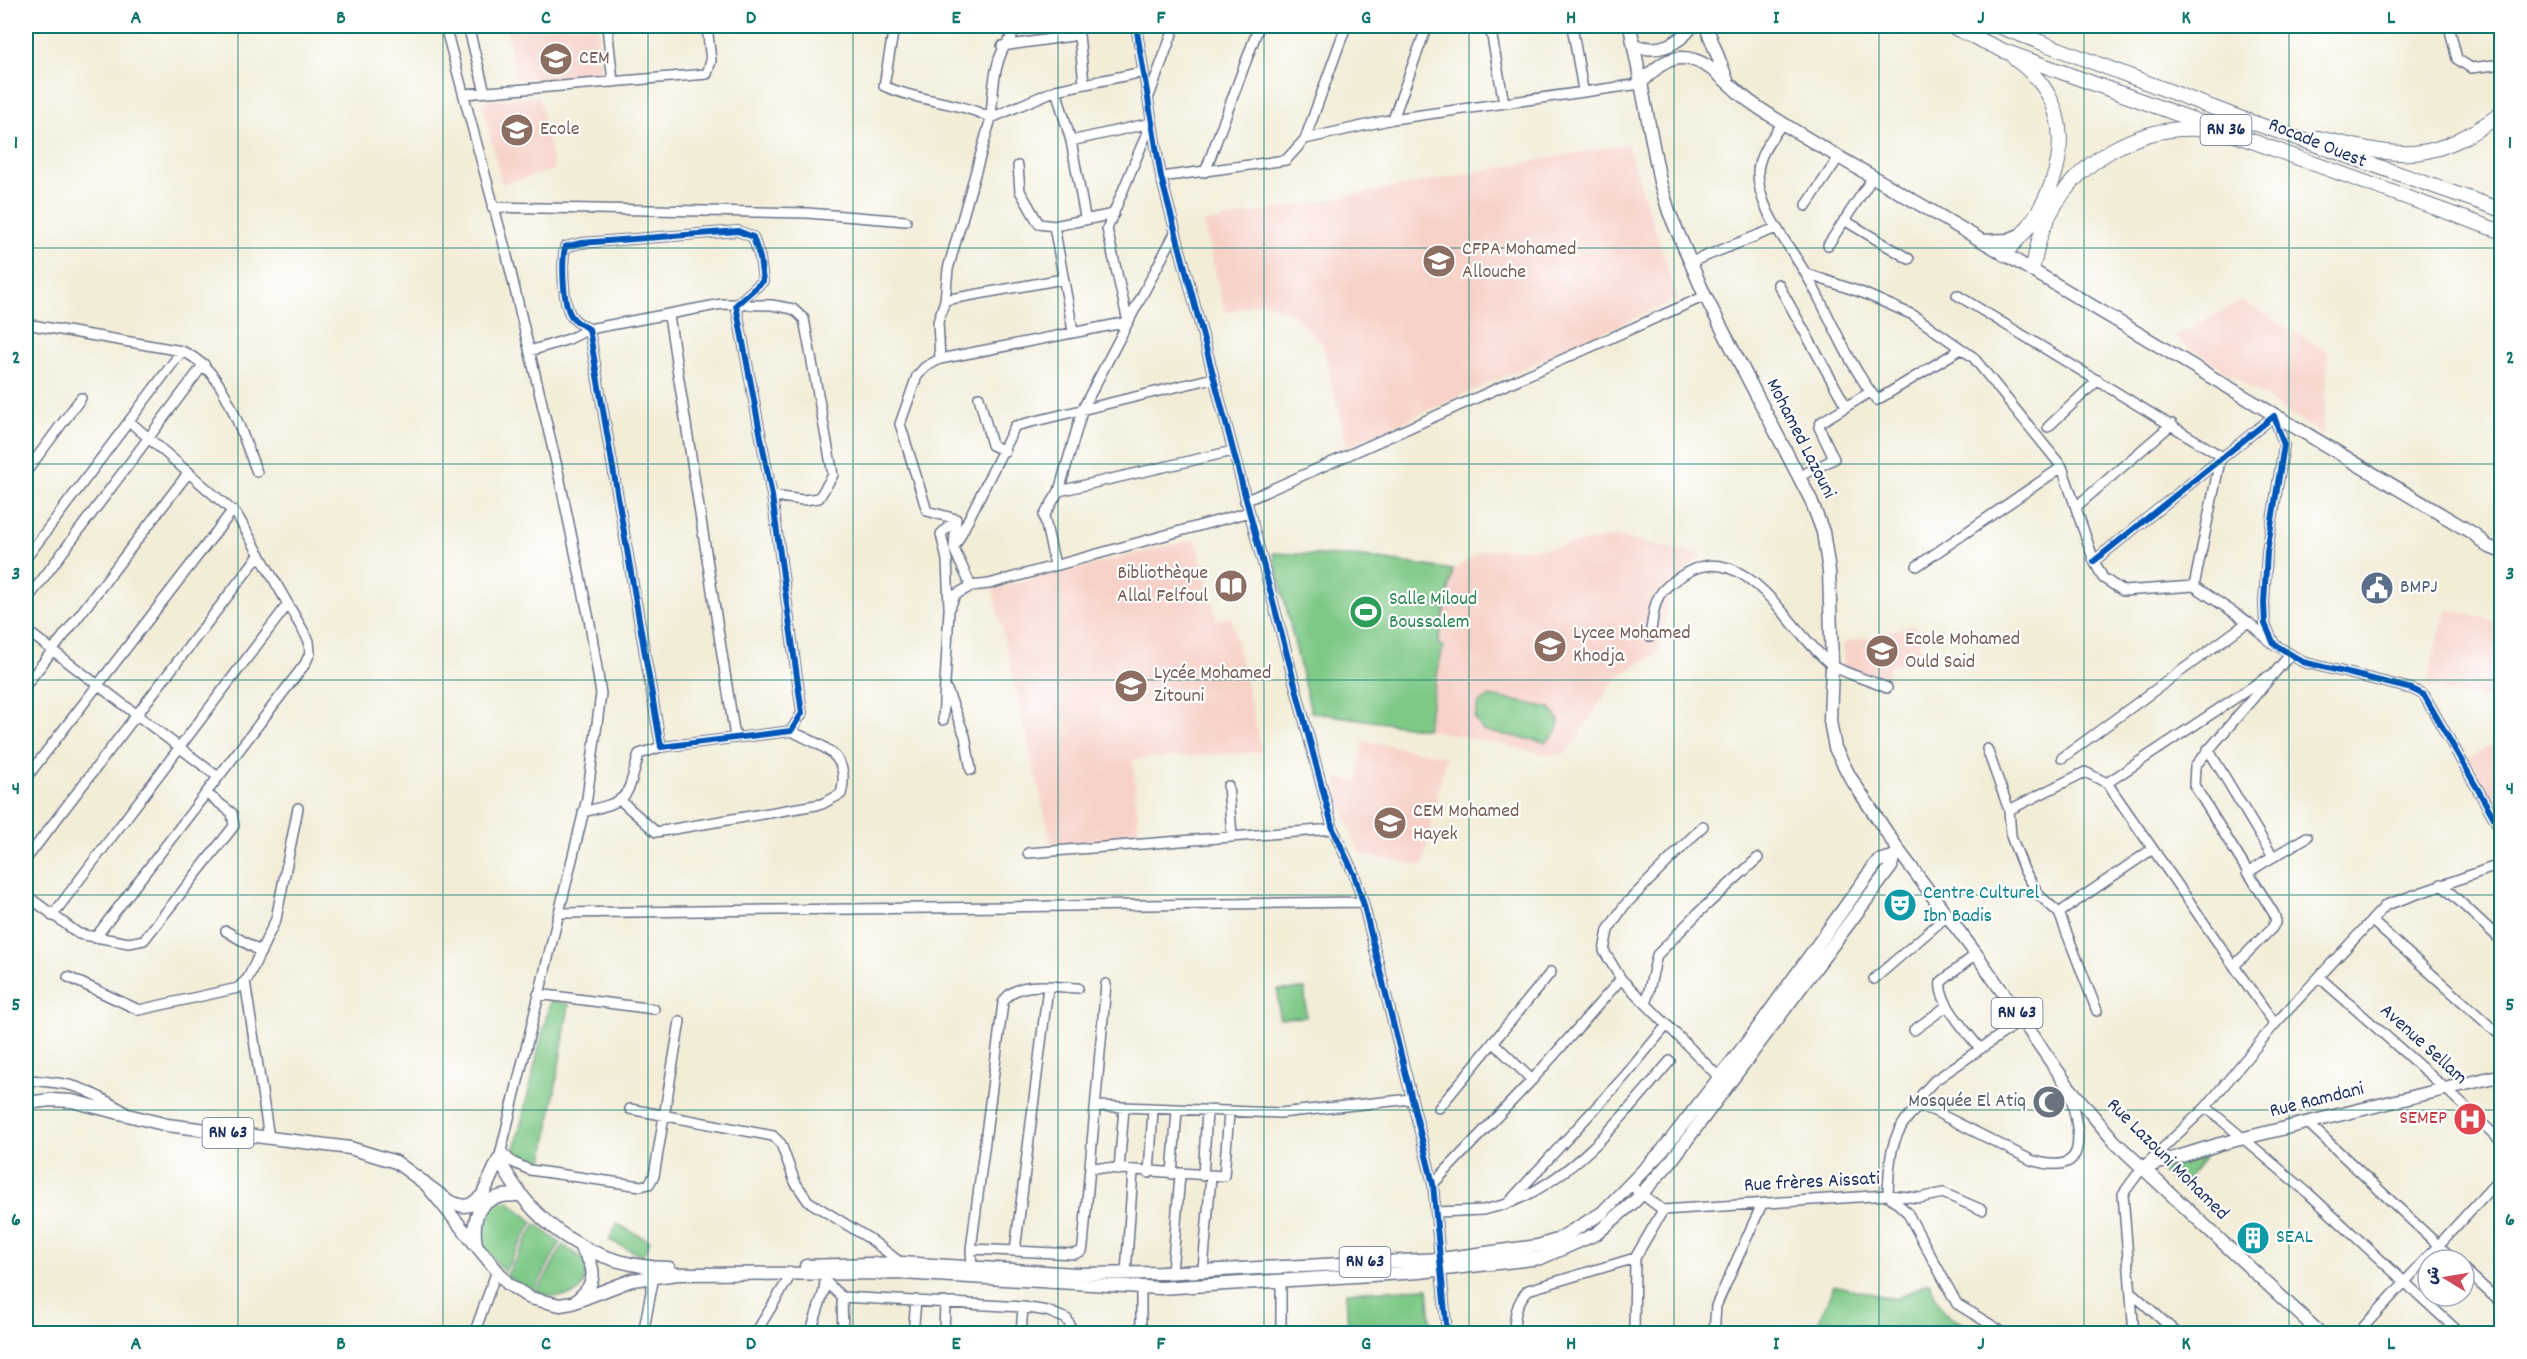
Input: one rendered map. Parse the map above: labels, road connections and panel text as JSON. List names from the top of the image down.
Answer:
{
  "streets": {
    "highway": ["RN 36", "Rocade Ouest"],
    "main road": [
      "Mohamed Lazouni",
      "RN 63",
      "Rue Ramdani",
      "Rue Lazouni Mohamed"
    ],
    "street": ["Avenue Sellam", "Rue frères Aissati"]
  },
  "crossings": [
    ["Mohamed Lazouni", "RN 63"],
    ["Mohamed Lazouni", "Rue Lazouni Mohamed"],
    ["RN 63", "Rue Lazouni Mohamed"],
    ["Avenue Sellam", "Rue Ramdani"],
    ["Rue Ramdani", "Rue Lazouni Mohamed"]
  ],
  "places": {
    "school or university": [
      "CEM",
      "Ecole",
      "CFPA Mohamed Allouche",
      "Lycee Mohamed Khodja",
      "Ecole Mohamed Ould Said",
      "Lycée Mohamed Zitouni",
      "CEM Mohamed Hayek"
    ],
    "library": ["Bibliothèque Allal Felfoul"],
    "public building": ["BMPJ"],
    "sports": ["Salle Miloud Boussalem"],
    "theatre": ["Centre Culturel Ibn Badis"],
    "mosque": ["Mosquée El Atiq"],
    "hospital": ["SEMEP"],
    "building": ["SEAL"]
  },
  "north": "left",
  "grid": {
    "columns": [
      "A",
      "B",
      "C",
      "D",
      "E",
      "F",
      "G",
      "H",
      "I",
      "J",
      "K",
      "L"
    ],
    "rows": [
      "1",
      "2",
      "3",
      "4",
      "5",
      "6"
    ]
  }
}
